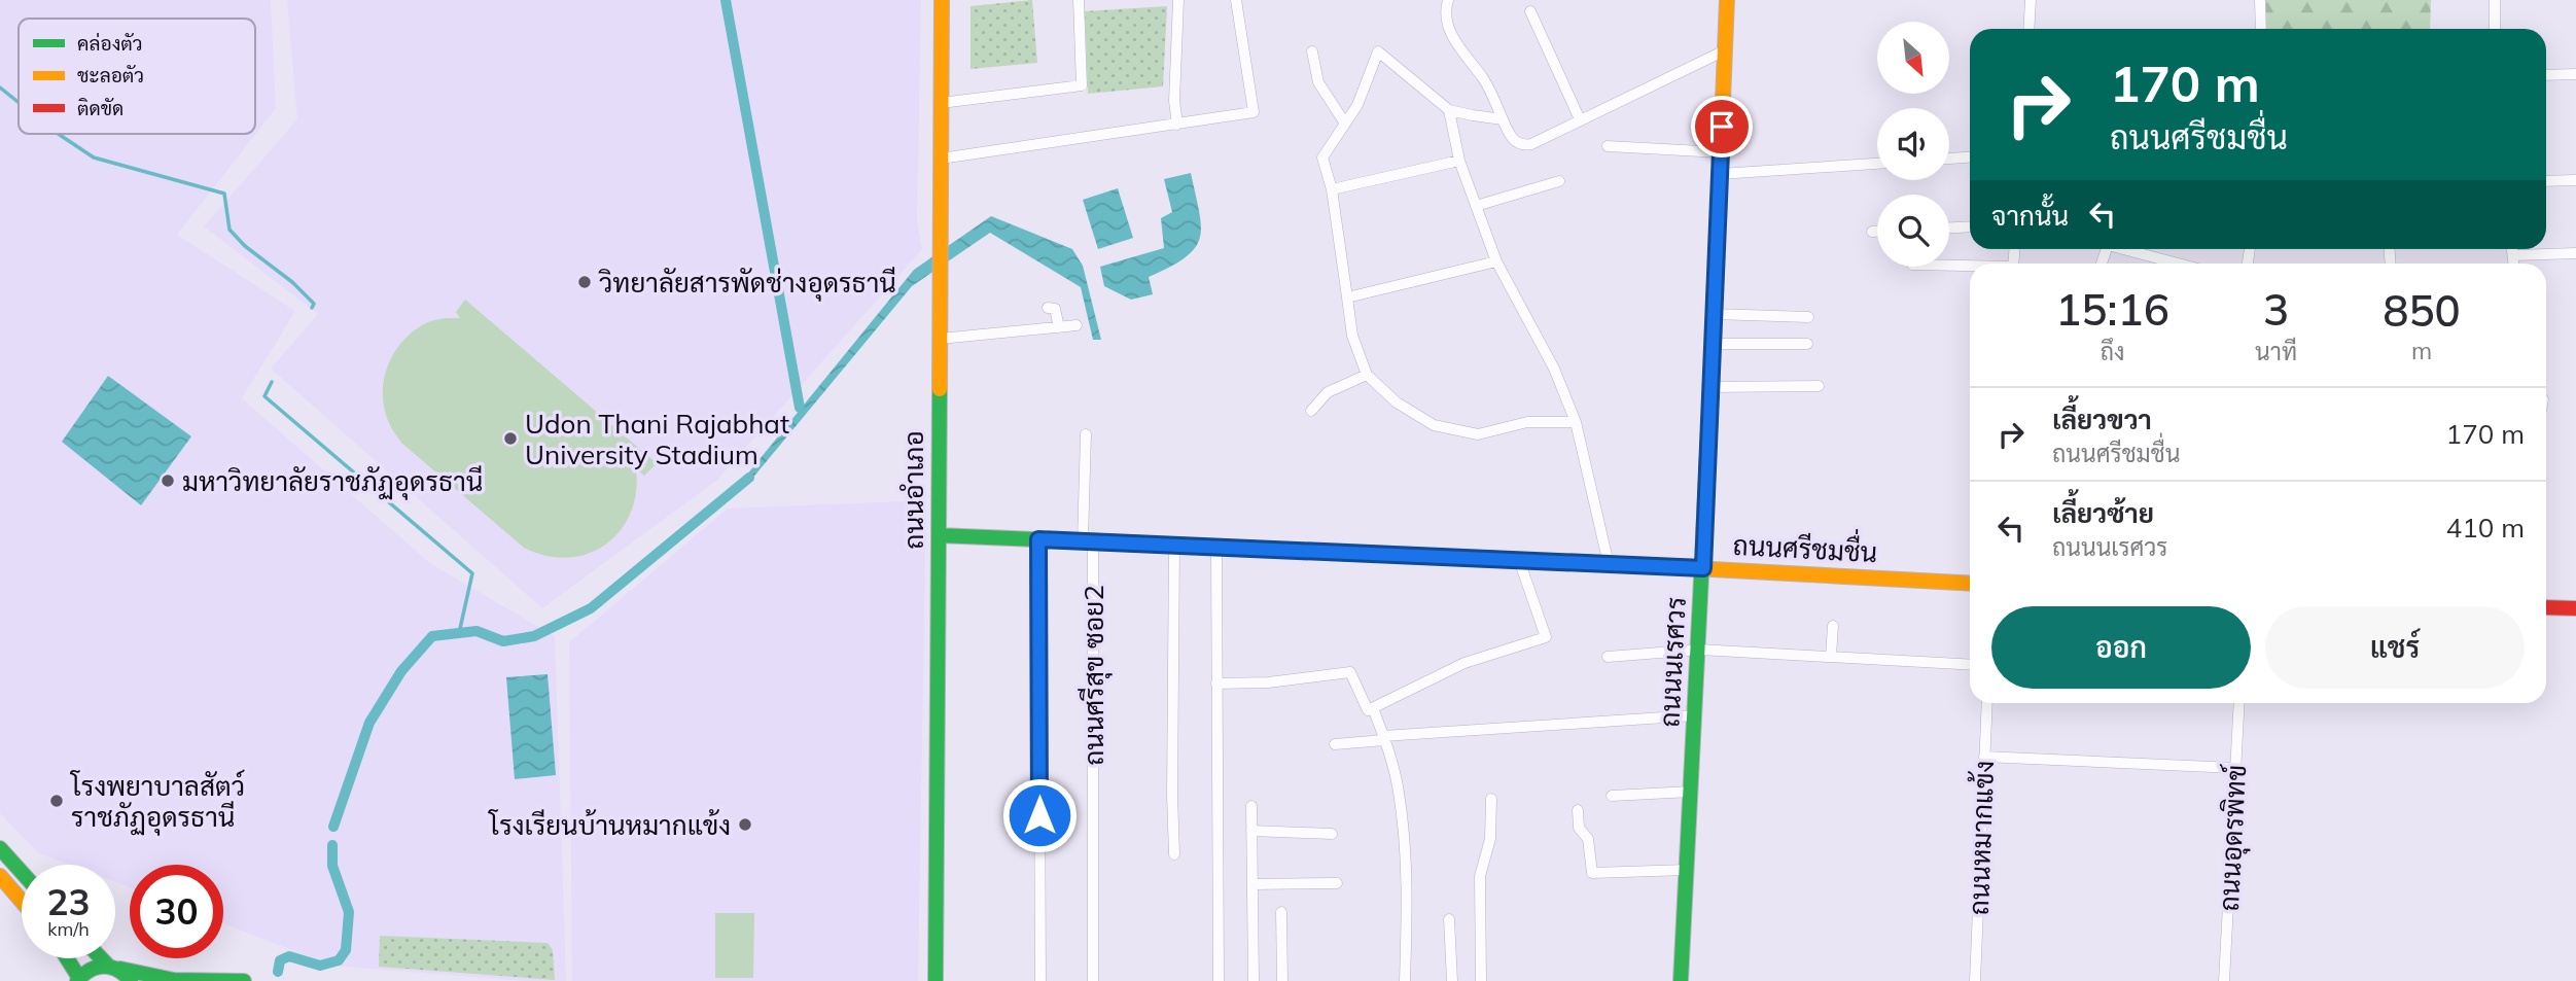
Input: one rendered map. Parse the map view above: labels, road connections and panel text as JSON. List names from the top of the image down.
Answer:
{
  "streets": {
    "street": [
      "ถนนอำเภอ",
      "ถนนศรีชมชื่น",
      "ถนนนเรศวร",
      "ถนนศรีสุข ซอย2",
      "ถนนหมากแข้ง",
      "ถนนอุดรพิทข์"
    ]
  },
  "crossings": [
    ["ถนนอำเภอ", "ถนนศรีชมชื่น"],
    ["ถนนศรีชมชื่น", "ถนนนเรศวร"],
    ["ถนนศรีชมชื่น", "ถนนศรีสุข ซอย2"]
  ],
  "places": [
    "วิทยาลัยสารพัดช่างอุดรธานี",
    "Udon Thani Rajabhat University Stadium",
    "มหาวิทยาลัยราชภัฏอุดรธานี",
    "โรงพยาบาลสัตว์ ราชภัฏอุดรธานี",
    "โรงเรียนบ้านหมากแข้ง"
  ],
  "legend": ["คล่องตัว", "ชะลอตัว", "ติดขัด"],
  "north": "bottom right",
  "page": {
    "turn": ["170 m", "ถนนศรีชมชื่น"],
    "then": "จากนั้น",
    "eta": [
      "15:16",
      "ถึง",
      "3",
      "นาที",
      "850",
      "m"
    ],
    "list": [
      {
        "name": "เลี้ยวขวา",
        "note": "ถนนศรีชมชื่น",
        "value": "170 m"
      },
      {
        "name": "เลี้ยวซ้าย",
        "note": "ถนนนเรศวร",
        "value": "410 m"
      }
    ],
    "buttons": ["ออก", "แชร์"],
    "speed": "23 km/h",
    "limit": "30"
  }
}
